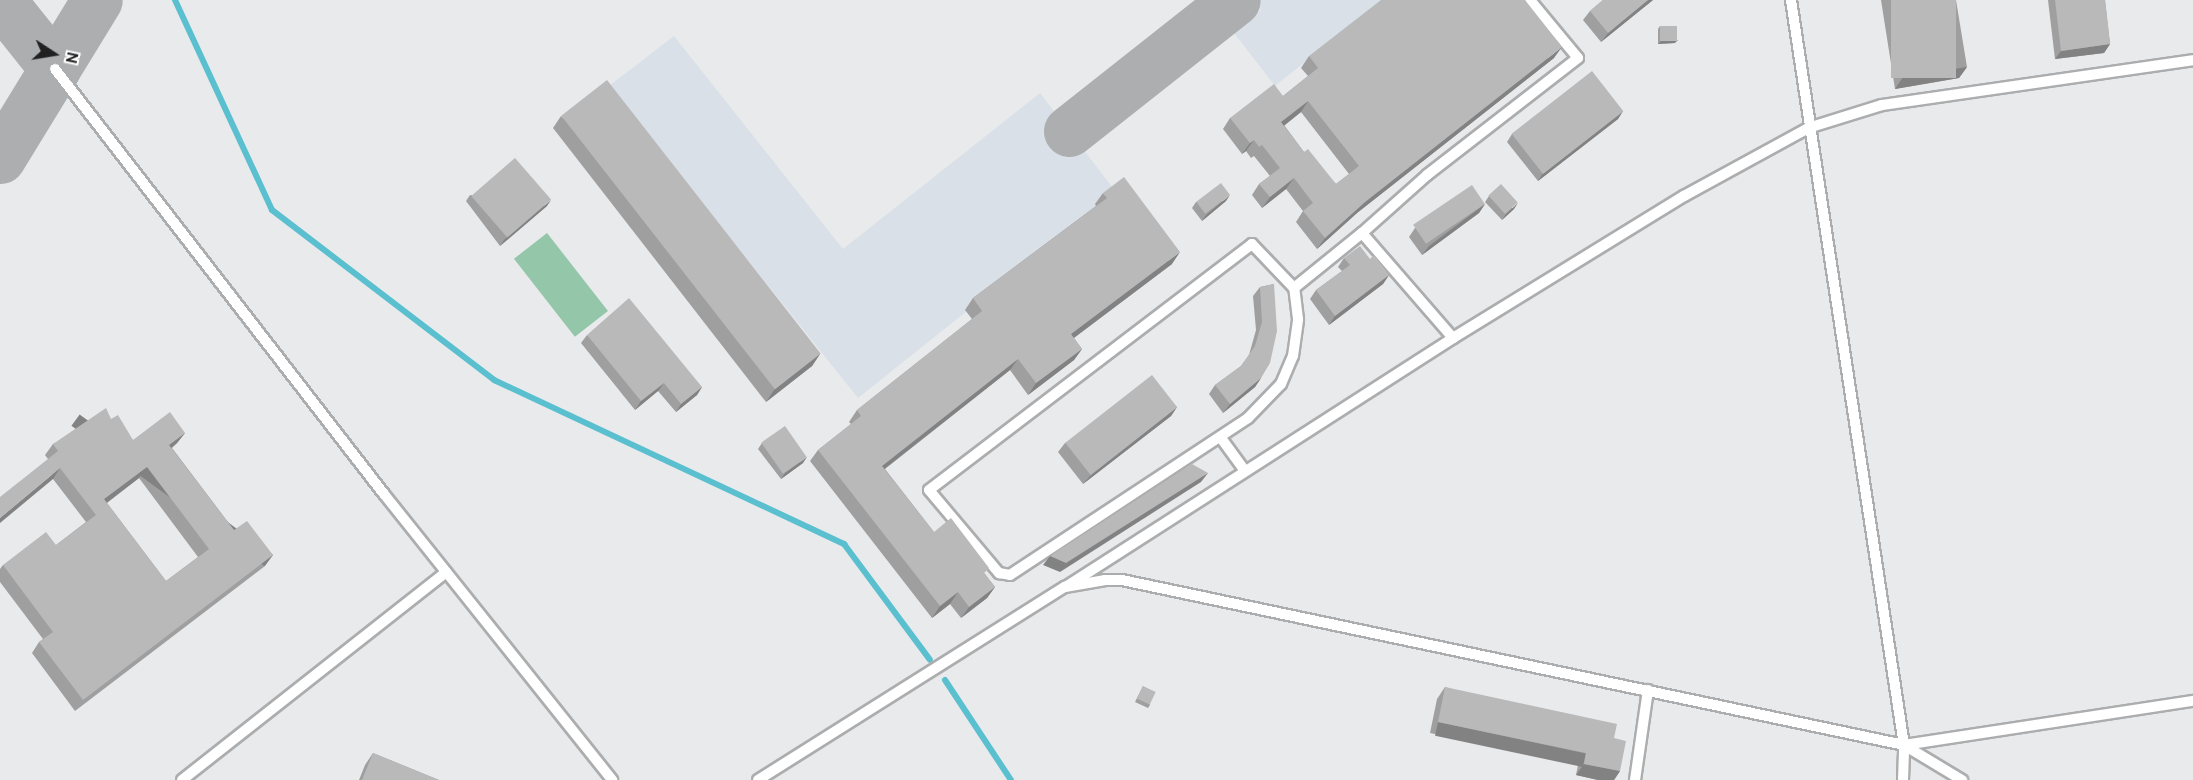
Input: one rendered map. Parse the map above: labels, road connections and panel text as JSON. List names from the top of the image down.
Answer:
{
  "north": "right"
}
